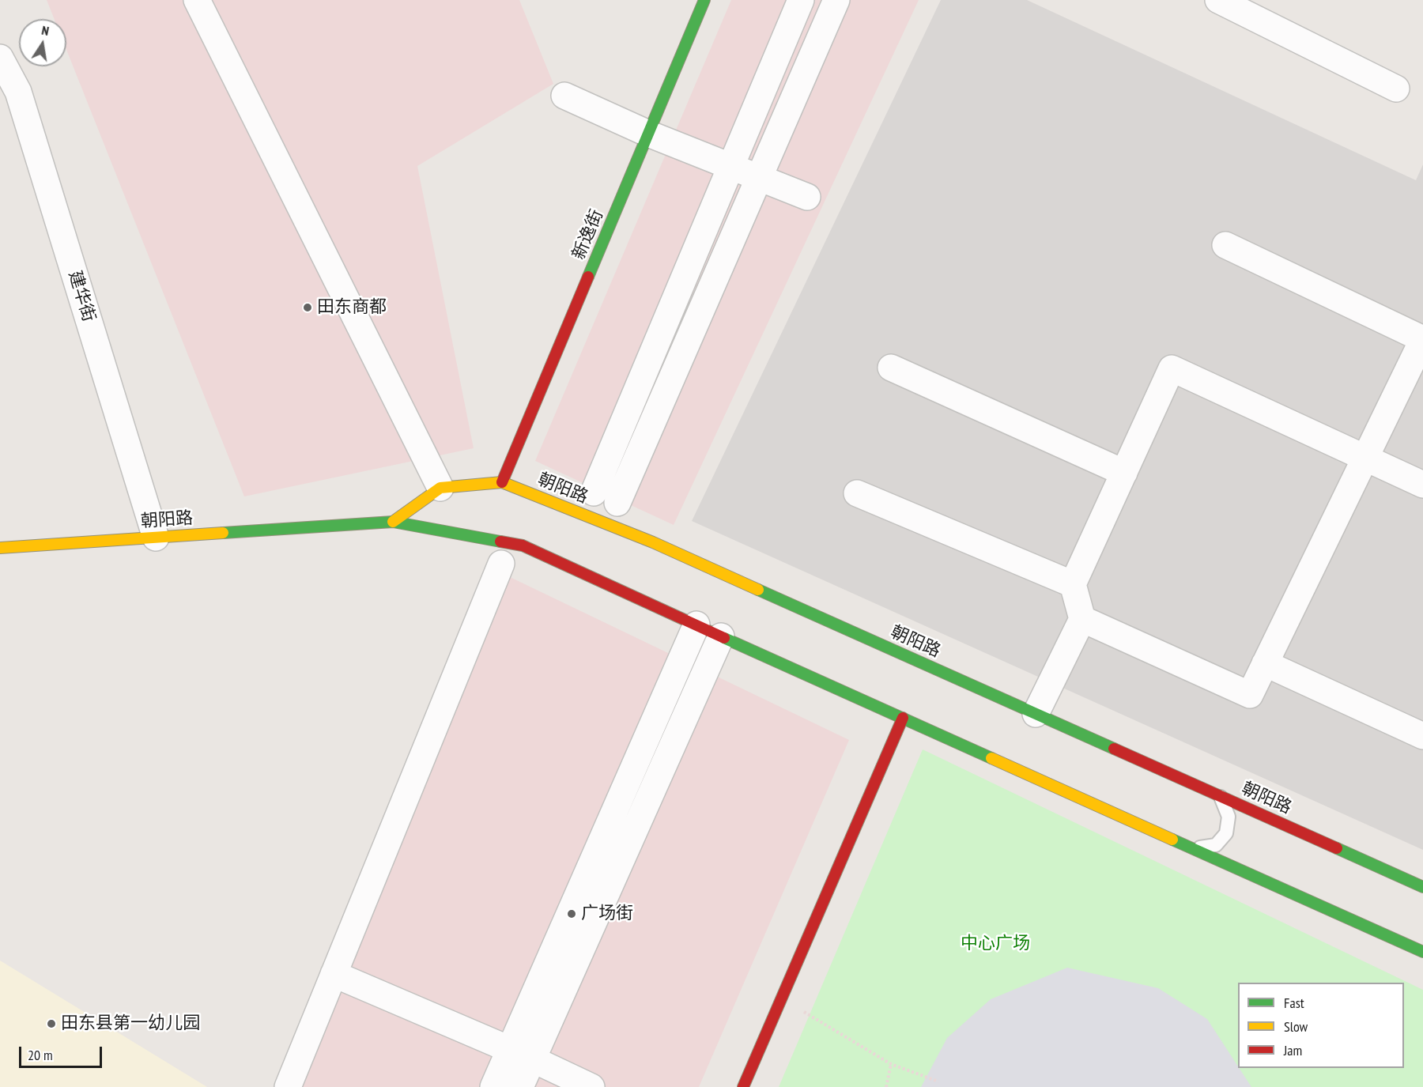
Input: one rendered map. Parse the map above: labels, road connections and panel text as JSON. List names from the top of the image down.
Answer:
{
  "streets": {
    "main road": ["新逸街", "朝阳路"],
    "street": ["建华街"]
  },
  "crossings": [
    ["新逸街", "朝阳路"],
    ["建华街", "朝阳路"]
  ],
  "parks": ["中心广场"],
  "places": ["田东商都", "广场街", "田东县第一幼儿园"],
  "legend": ["Fast", "Slow", "Jam"],
  "scale_bar": "20 m",
  "north": "top"
}
